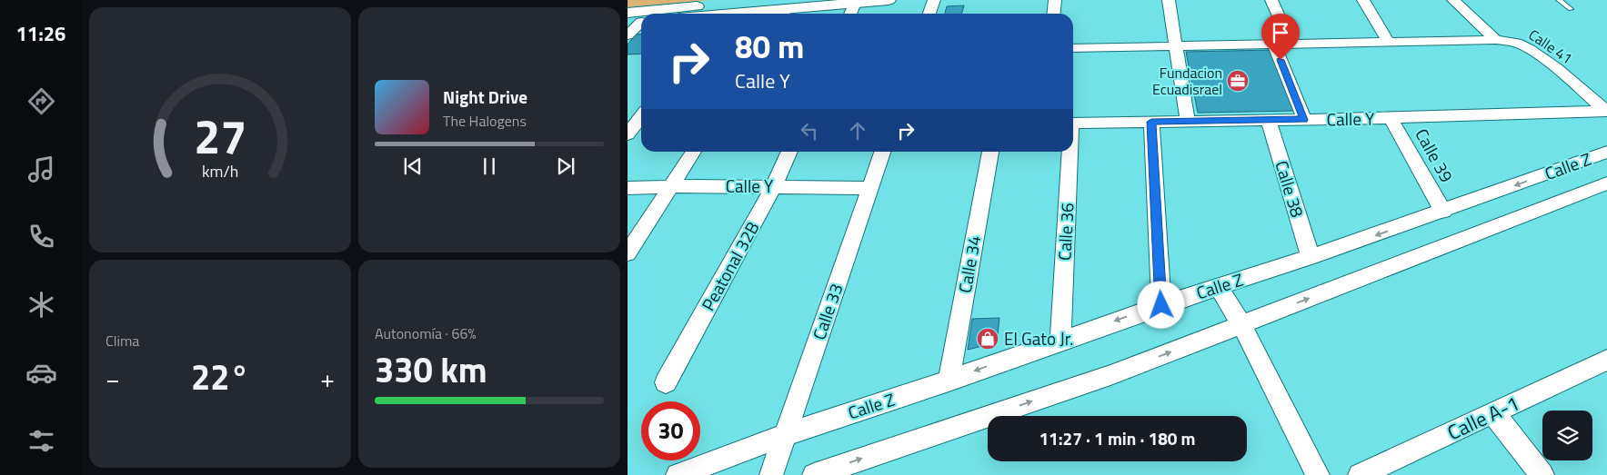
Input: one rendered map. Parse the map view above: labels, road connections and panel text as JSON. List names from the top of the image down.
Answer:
{
  "streets": {
    "street": [
      "Calle 41",
      "Calle Y",
      "Calle 39",
      "Calle Z",
      "Calle 38",
      "Calle 36",
      "Calle 34",
      "Peatonal 32B",
      "Calle 33",
      "Calle A-1"
    ]
  },
  "crossings": [
    ["Calle 41", "Calle Y"],
    ["Calle Y", "Calle 39"],
    ["Calle Y", "Calle 38"],
    ["Calle Y", "Peatonal 32B"],
    ["Calle Y", "Calle 33"],
    ["Calle 39", "Calle Z"],
    ["Calle Z", "Calle 38"],
    ["Calle Z", "Calle 36"],
    ["Calle Z", "Calle 34"],
    ["Calle Z", "Calle 33"]
  ],
  "places": {
    "office": ["Fundacion Ecuadisrael"],
    "shop": ["El Gato Jr."]
  },
  "page": {
    "tabs": "11:26",
    "turn": ["80 m", "Calle Y"],
    "song": ["Night Drive", "The Halogens"],
    "tile": [
      "Clima",
      ["Autonomía · 66%", "330 km"]
    ],
    "heat": ["−", "22°", "+"],
    "limit": "30",
    "trip": "11:27 · 1 min · 180 m",
    "gauge": ["27", "km/h"]
  }
}
